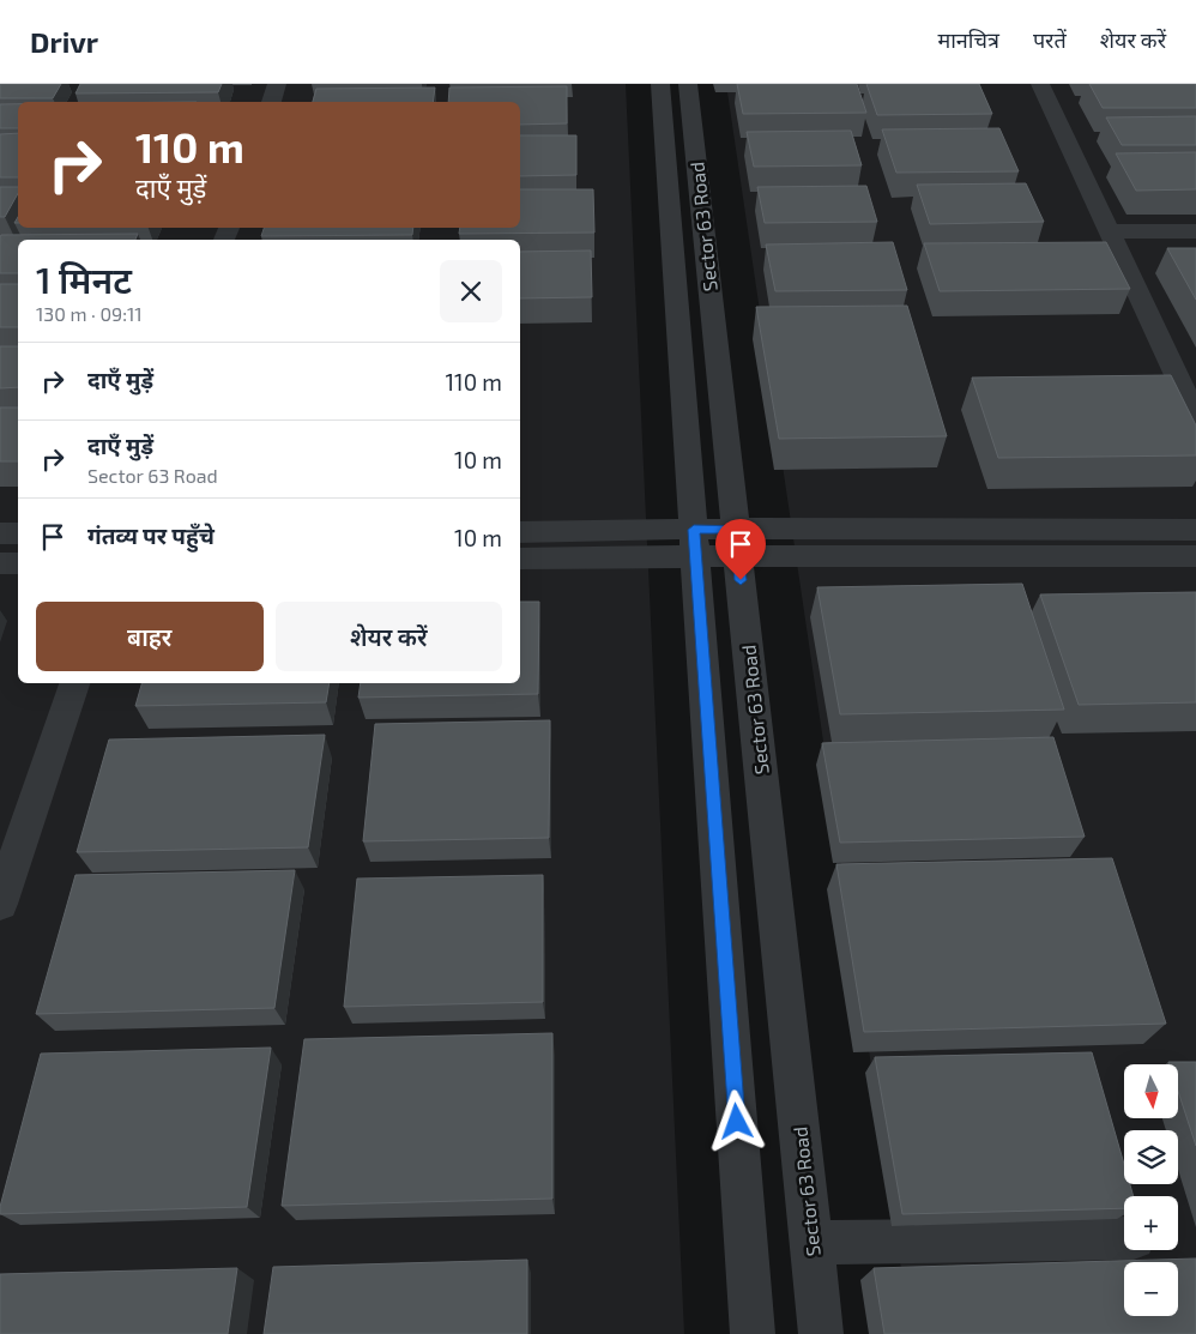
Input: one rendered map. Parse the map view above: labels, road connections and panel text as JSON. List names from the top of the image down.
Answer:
{
  "streets": {
    "street": ["Sector 63 Road"]
  },
  "north": "bottom",
  "page": {
    "header": "Drivr",
    "nav": ["मानचित्र", "परतें", "शेयर करें"],
    "turn": ["110 m", "दाएँ मुड़ें"],
    "heading": ["1 मिनट", "130 m · 09:11"],
    "list": [
      {
        "name": "दाएँ मुड़ें",
        "value": "110 m"
      },
      {
        "name": "दाएँ मुड़ें",
        "note": "Sector 63 Road",
        "value": "10 m"
      },
      {
        "name": "गंतव्य पर पहुँचे",
        "value": "10 m"
      }
    ],
    "buttons": ["बाहर", "शेयर करें"],
    "map_buttons": ["+", "−"]
  }
}
